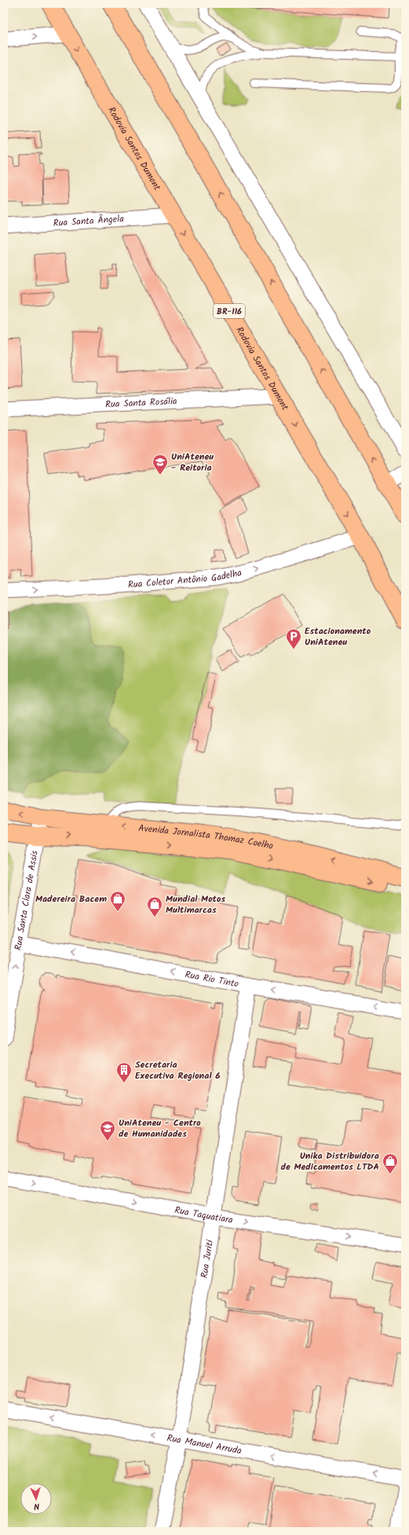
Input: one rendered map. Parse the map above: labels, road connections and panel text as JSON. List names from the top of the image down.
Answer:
{
  "streets": {
    "main road": ["Rodovia Santos Dumont", "BR-116", "Avenida Jornalista Thomaz Coelho"],
    "street": [
      "Rua Santa Ângela",
      "Rua Santa Rosália",
      "Rua Coletor Antônio Gadelha",
      "Rua Santa Clara de Assis",
      "Rua Rio Tinto",
      "Rua Taquatiara",
      "Rua Juriti",
      "Rua Manuel Arruda"
    ]
  },
  "crossings": [
    ["Rodovia Santos Dumont", "Rua Santa Ângela"],
    ["Rodovia Santos Dumont", "Rua Santa Rosália"],
    ["Rodovia Santos Dumont", "Rua Coletor Antônio Gadelha"],
    ["Avenida Jornalista Thomaz Coelho", "Rua Santa Clara de Assis"],
    ["Rua Santa Clara de Assis", "Rua Rio Tinto"],
    ["Rua Rio Tinto", "Rua Juriti"],
    ["Rua Taquatiara", "Rua Juriti"],
    ["Rua Juriti", "Rua Manuel Arruda"]
  ],
  "one_way": [
    "Rua Coletor Antônio Gadelha",
    "Rua Santa Clara de Assis",
    "Rua Rio Tinto",
    "Rua Taquatiara",
    "Rua Manuel Arruda"
  ],
  "places": {
    "school or university": ["UniAteneu - Reitoria", "UniAteneu - Centro de Humanidades"],
    "parking": ["Estacionamento UniAteneu"],
    "shop": ["Madereira Bacem", "Mundial Motos Multimarcas", "Unika Distribuidora de Medicamentos LTDA"],
    "building": ["Secretaria Executiva Regional 6"]
  },
  "north": "bottom"
}
